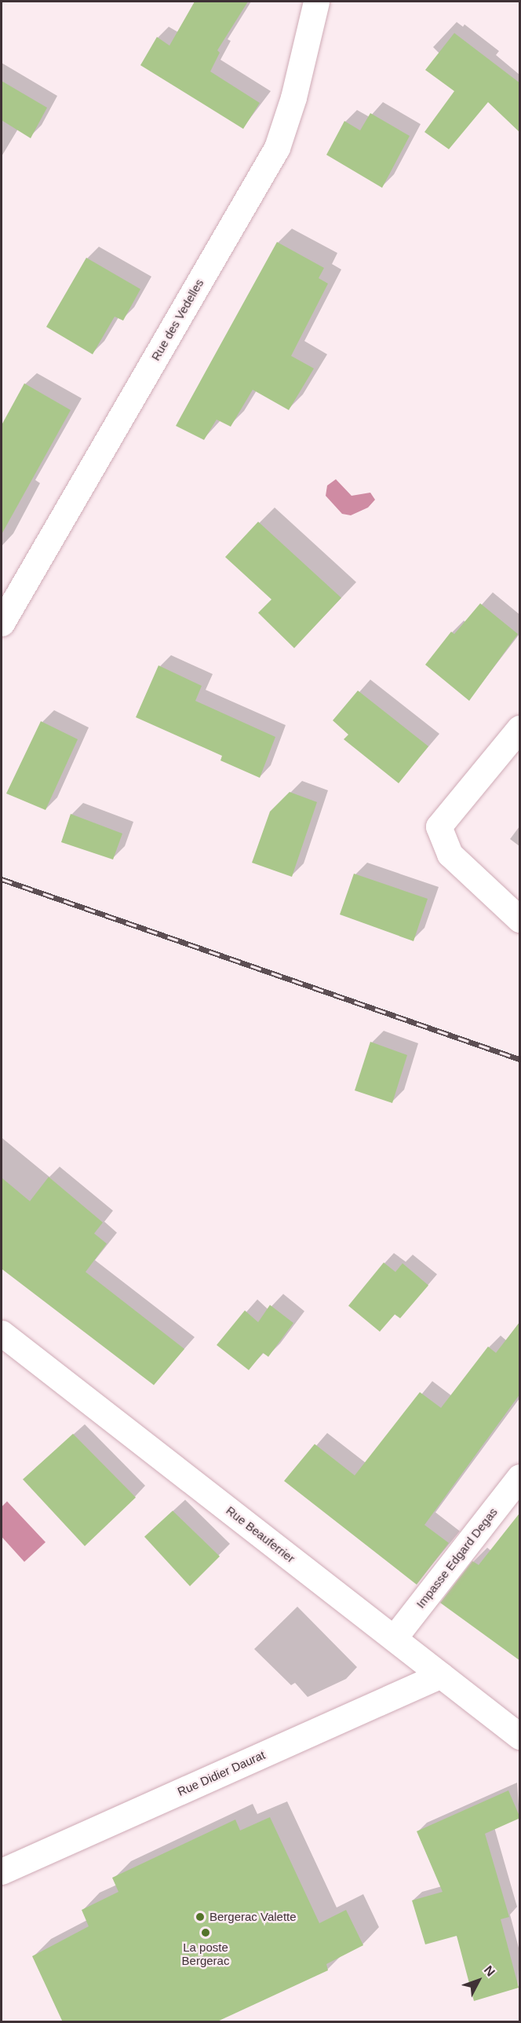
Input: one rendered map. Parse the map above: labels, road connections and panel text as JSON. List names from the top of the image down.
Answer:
{
  "streets": {
    "street": [
      "Rue des Vedelles",
      "Rue Beauferrier",
      "Impasse Edgard Degas",
      "Rue Didier Daurat"
    ]
  },
  "crossings": [
    ["Rue Beauferrier", "Impasse Edgard Degas"],
    ["Rue Beauferrier", "Rue Didier Daurat"]
  ],
  "places": ["Bergerac Valette", "La poste Bergerac"],
  "north": "top right"
}
